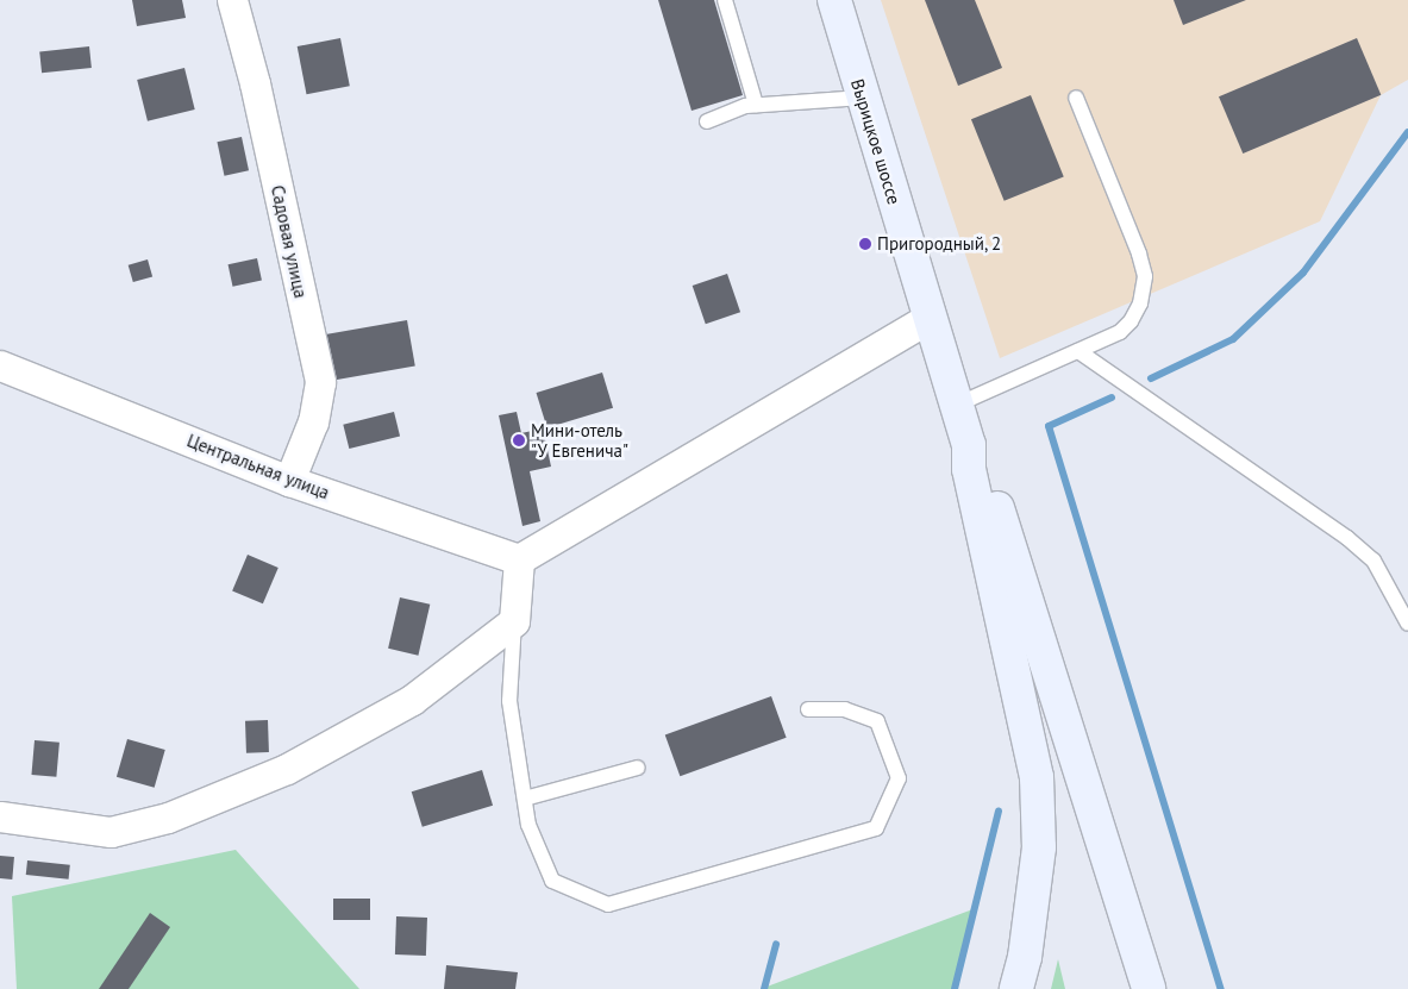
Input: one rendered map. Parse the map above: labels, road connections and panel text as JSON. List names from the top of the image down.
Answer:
{
  "streets": {
    "main road": ["Вырицкое шоссе"],
    "street": ["Садовая улица", "Центральная улица"]
  },
  "crossings": [
    ["Садовая улица", "Центральная улица"]
  ],
  "places": ["Пригородный, 2", "Мини-отель \"У Евгенича\""]
}
